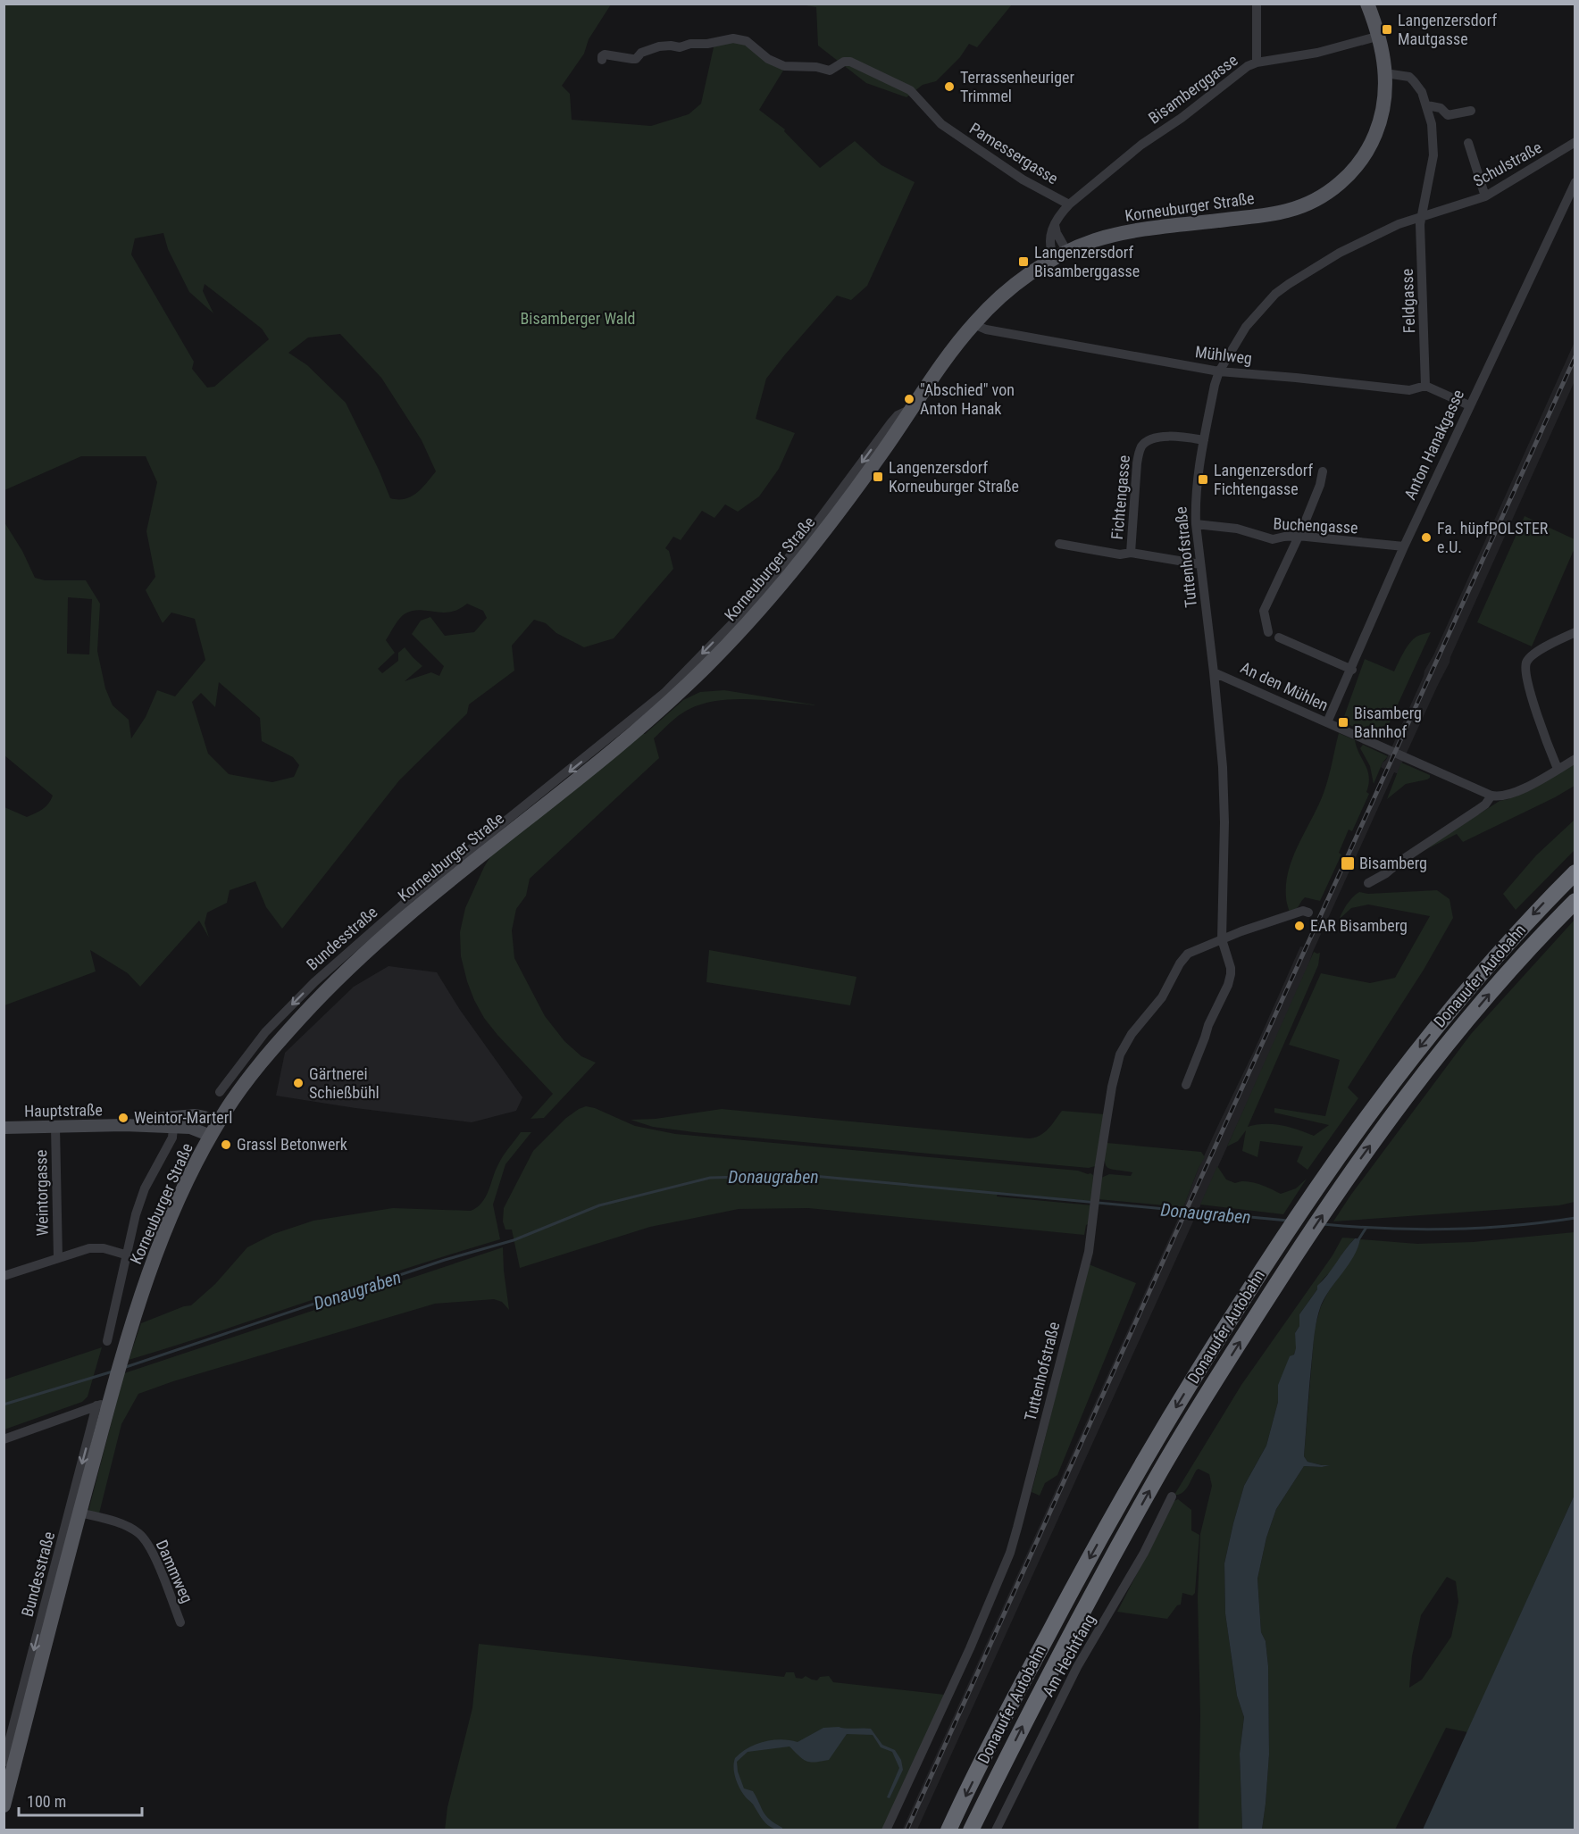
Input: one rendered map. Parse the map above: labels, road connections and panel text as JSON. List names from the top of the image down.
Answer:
{
  "streets": {
    "highway": ["Donauufer Autobahn"],
    "main road": ["Korneuburger Straße", "Hauptstraße"],
    "street": [
      "Bisamberggasse",
      "Pamessergasse",
      "Schulstraße",
      "Feldgasse",
      "Mühlweg",
      "Anton Hanakgasse",
      "Fichtengasse",
      "Buchengasse",
      "Tuttenhofstraße",
      "An den Mühlen",
      "Bundesstraße",
      "Weintorgasse",
      "Dammweg",
      "Am Hechtfang"
    ]
  },
  "crossings": [
    ["Bisamberggasse", "Pamessergasse"],
    ["Bisamberggasse", "Korneuburger Straße"],
    ["Schulstraße", "Feldgasse"],
    ["Schulstraße", "Tuttenhofstraße"],
    ["Korneuburger Straße", "Feldgasse"],
    ["Korneuburger Straße", "Mühlweg"],
    ["Korneuburger Straße", "Bundesstraße"],
    ["Korneuburger Straße", "Hauptstraße"],
    ["Korneuburger Straße", "Dammweg"],
    ["Feldgasse", "Mühlweg"],
    ["Feldgasse", "Tuttenhofstraße"],
    ["Mühlweg", "Tuttenhofstraße"],
    ["Anton Hanakgasse", "Buchengasse"],
    ["Anton Hanakgasse", "An den Mühlen"],
    ["Fichtengasse", "Tuttenhofstraße"],
    ["Buchengasse", "Tuttenhofstraße"],
    ["Tuttenhofstraße", "An den Mühlen"],
    ["Hauptstraße", "Weintorgasse"]
  ],
  "one_way": ["Bundesstraße"],
  "water": ["Donaugraben"],
  "parks": ["Bisamberger Wald"],
  "places": {
    "transit": [
      "Langenzersdorf Mautgasse",
      "Langenzersdorf Bisamberggasse",
      "Langenzersdorf Korneuburger Straße",
      "Langenzersdorf Fichtengasse",
      "Bisamberg Bahnhof",
      "Bisamberg"
    ],
    "other": [
      "Terrassenheuriger Trimmel",
      "\"Abschied\" von Anton Hanak",
      "Fa. hüpfPOLSTER e.U.",
      "EAR Bisamberg",
      "Gärtnerei Schießbühl",
      "Weintor-Marterl",
      "Grassl Betonwerk"
    ]
  },
  "scale_bar": "100 m"
}
